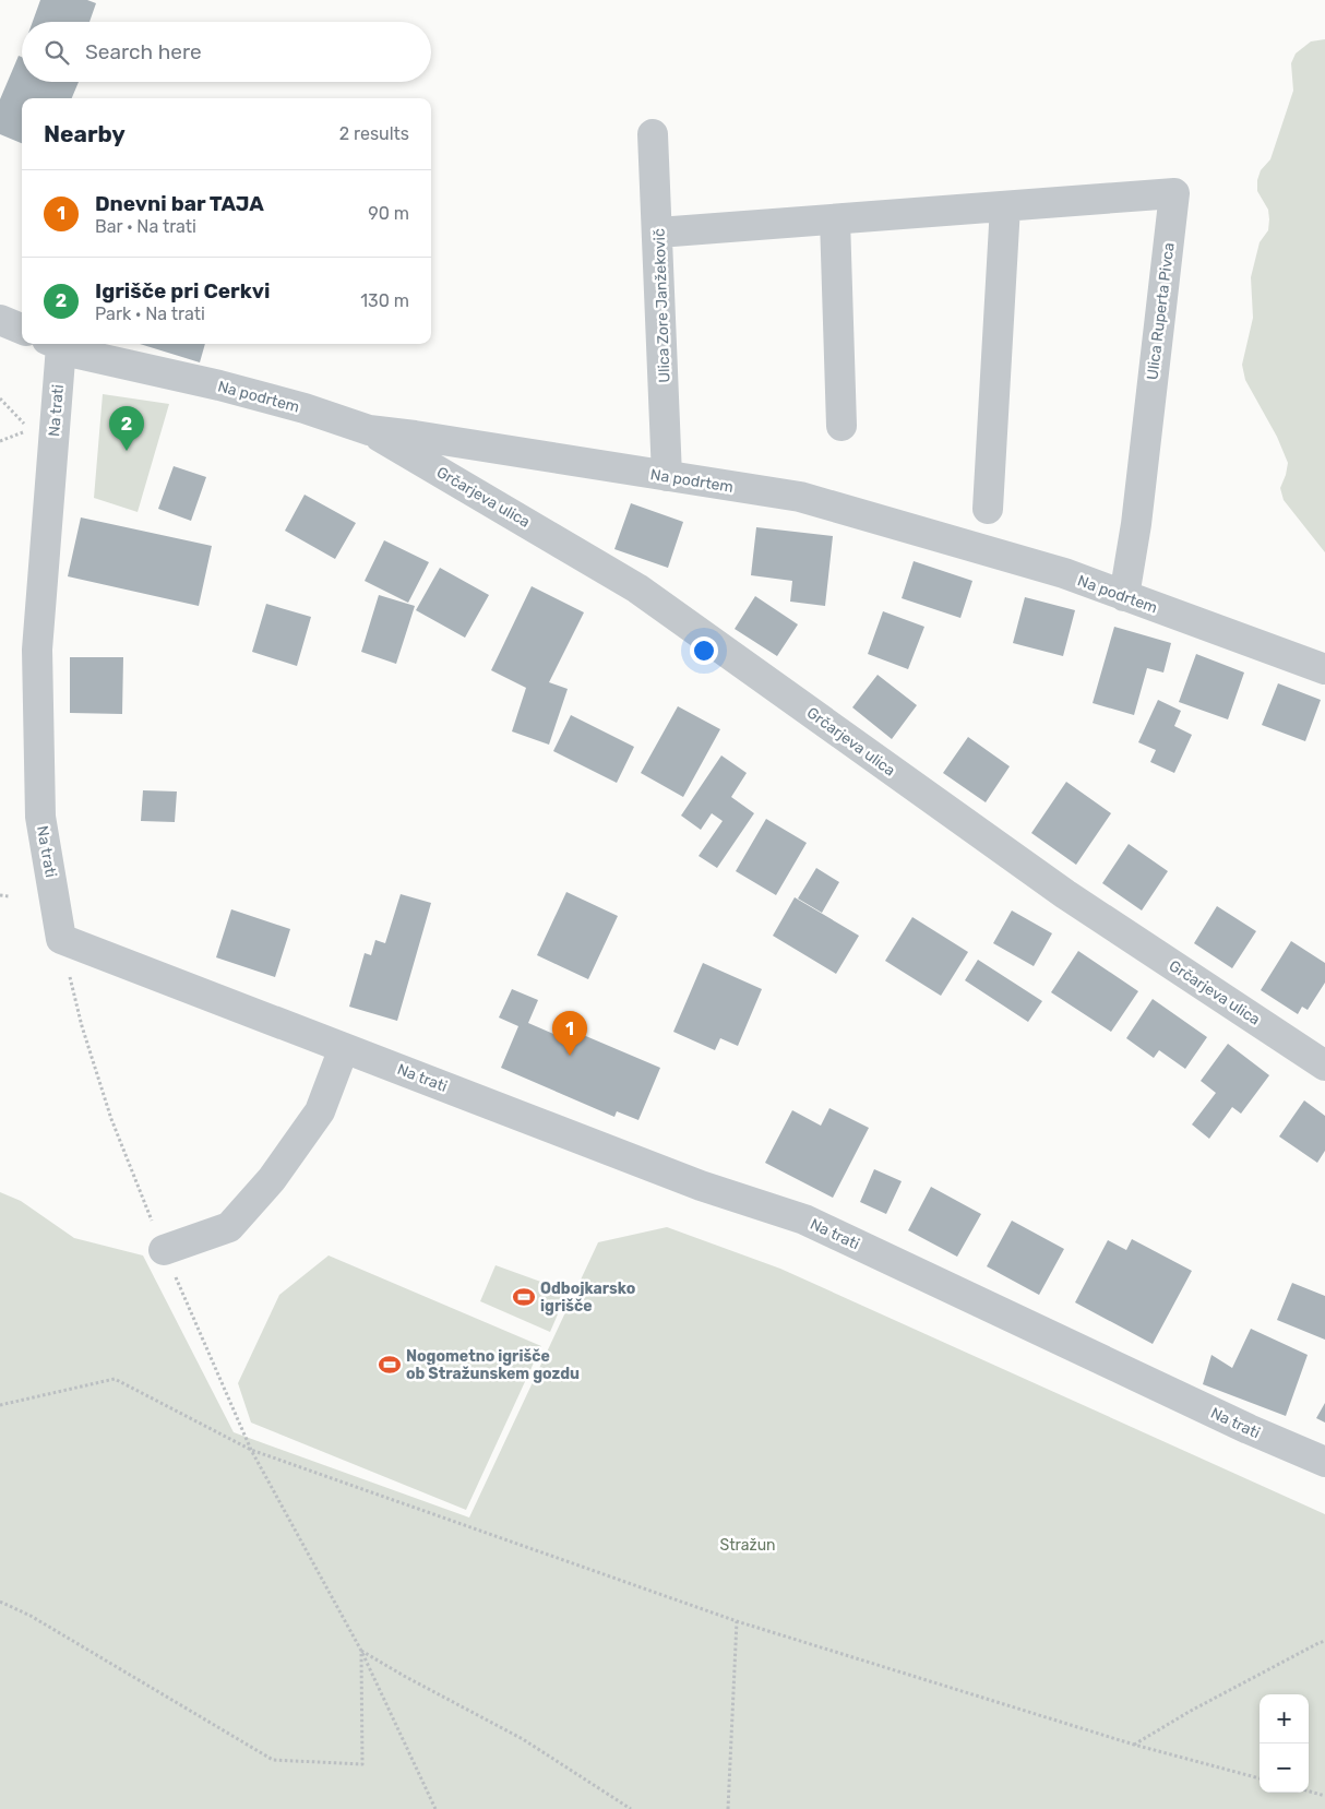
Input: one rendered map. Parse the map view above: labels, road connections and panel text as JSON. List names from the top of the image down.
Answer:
{
  "streets": {
    "street": [
      "Ulica Zore Janžekovič",
      "Ulica Ruperta Pivca",
      "Na podrtem",
      "Na trati",
      "Grčarjeva ulica"
    ]
  },
  "crossings": [
    ["Ulica Zore Janžekovič", "Ulica Ruperta Pivca"],
    ["Ulica Zore Janžekovič", "Na podrtem"],
    ["Ulica Ruperta Pivca", "Na podrtem"],
    ["Na podrtem", "Grčarjeva ulica"]
  ],
  "parks": ["Stražun"],
  "places": {
    "sports": ["Odbojkarsko igrišče", "Nogometno igrišče ob Stražunskem gozdu"]
  },
  "page": {
    "search": "Search here",
    "heading": ["Nearby", "2 results"],
    "list": [
      {
        "mark": "1",
        "name": "Dnevni bar TAJA",
        "note": "Bar · Na trati",
        "value": "90 m"
      },
      {
        "mark": "2",
        "name": "Igrišče pri Cerkvi",
        "note": "Park · Na trati",
        "value": "130 m"
      }
    ],
    "pins": ["2", "1"],
    "map_buttons": ["+", "−"]
  }
}
